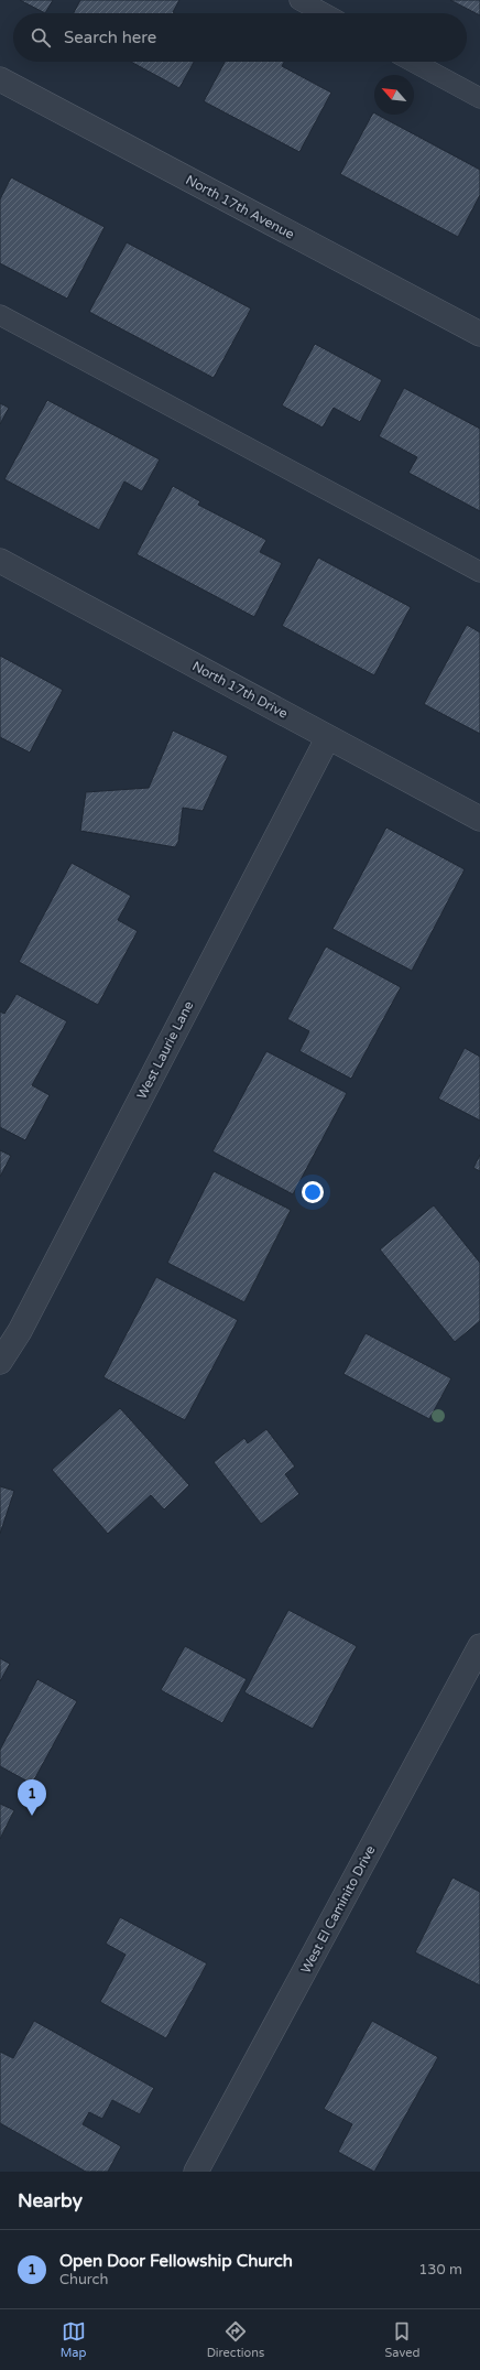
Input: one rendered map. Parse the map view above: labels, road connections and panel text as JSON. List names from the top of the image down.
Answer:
{
  "streets": {
    "street": [
      "North 17th Avenue",
      "North 17th Drive",
      "West Laurie Lane",
      "West El Caminito Drive"
    ]
  },
  "crossings": [
    ["North 17th Drive", "West Laurie Lane"]
  ],
  "north": "top left",
  "page": {
    "search": "Search here",
    "pins": "1",
    "heading": "Nearby",
    "list": [
      {
        "mark": "1",
        "name": "Open Door Fellowship Church",
        "note": "Church",
        "value": "130 m"
      }
    ],
    "nav": ["Map", "Directions", "Saved"]
  }
}
